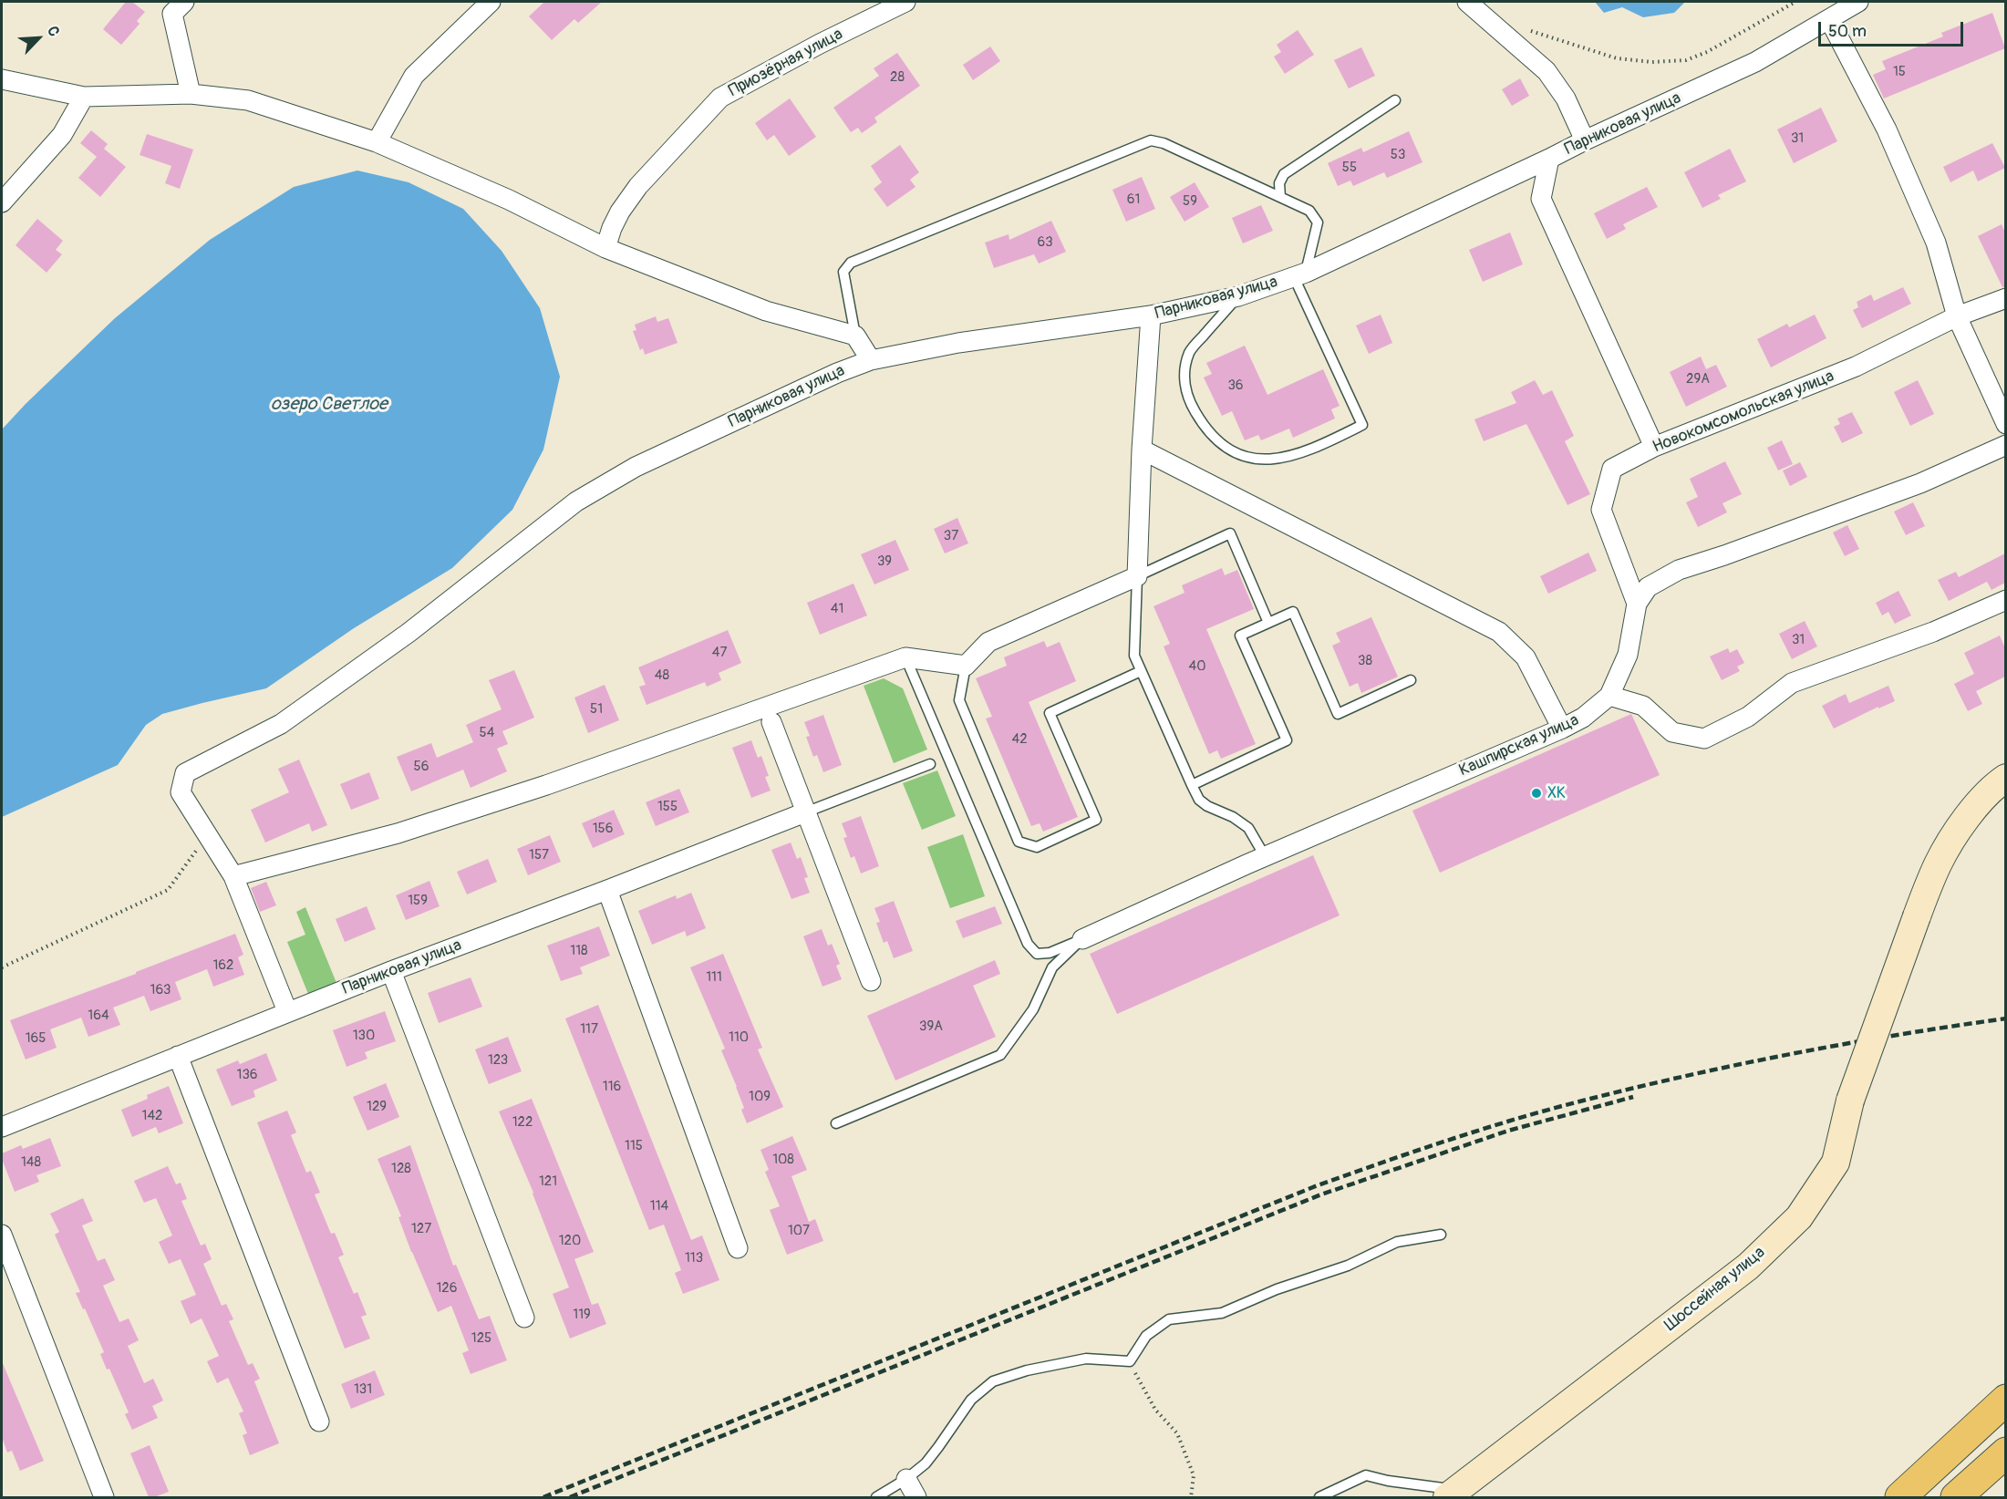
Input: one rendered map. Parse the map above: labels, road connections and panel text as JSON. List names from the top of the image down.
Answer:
{
  "streets": {
    "main road": ["Шоссейная улица"],
    "street": [
      "Приозёрная улица",
      "Парниковая улица",
      "Новокомсомольская улица",
      "Кашпирская улица"
    ]
  },
  "water": ["озеро Светлое"],
  "places": ["ХК"],
  "house_numbers": [
    "15",
    "28",
    "31",
    "53",
    "55",
    "61",
    "59",
    "63",
    "29А",
    "36",
    "37",
    "39",
    "41",
    "31",
    "47",
    "38",
    "40",
    "48",
    "51",
    "54",
    "42",
    "56",
    "155",
    "156",
    "157",
    "159",
    "118",
    "162",
    "111",
    "163",
    "164",
    "39А",
    "117",
    "130",
    "110",
    "165",
    "123",
    "136",
    "116",
    "109",
    "129",
    "142",
    "122",
    "115",
    "108",
    "148",
    "128",
    "121",
    "114",
    "127",
    "107",
    "120",
    "113",
    "126",
    "119",
    "125",
    "131"
  ],
  "scale_bar": "50 m",
  "north": "top right"
}
